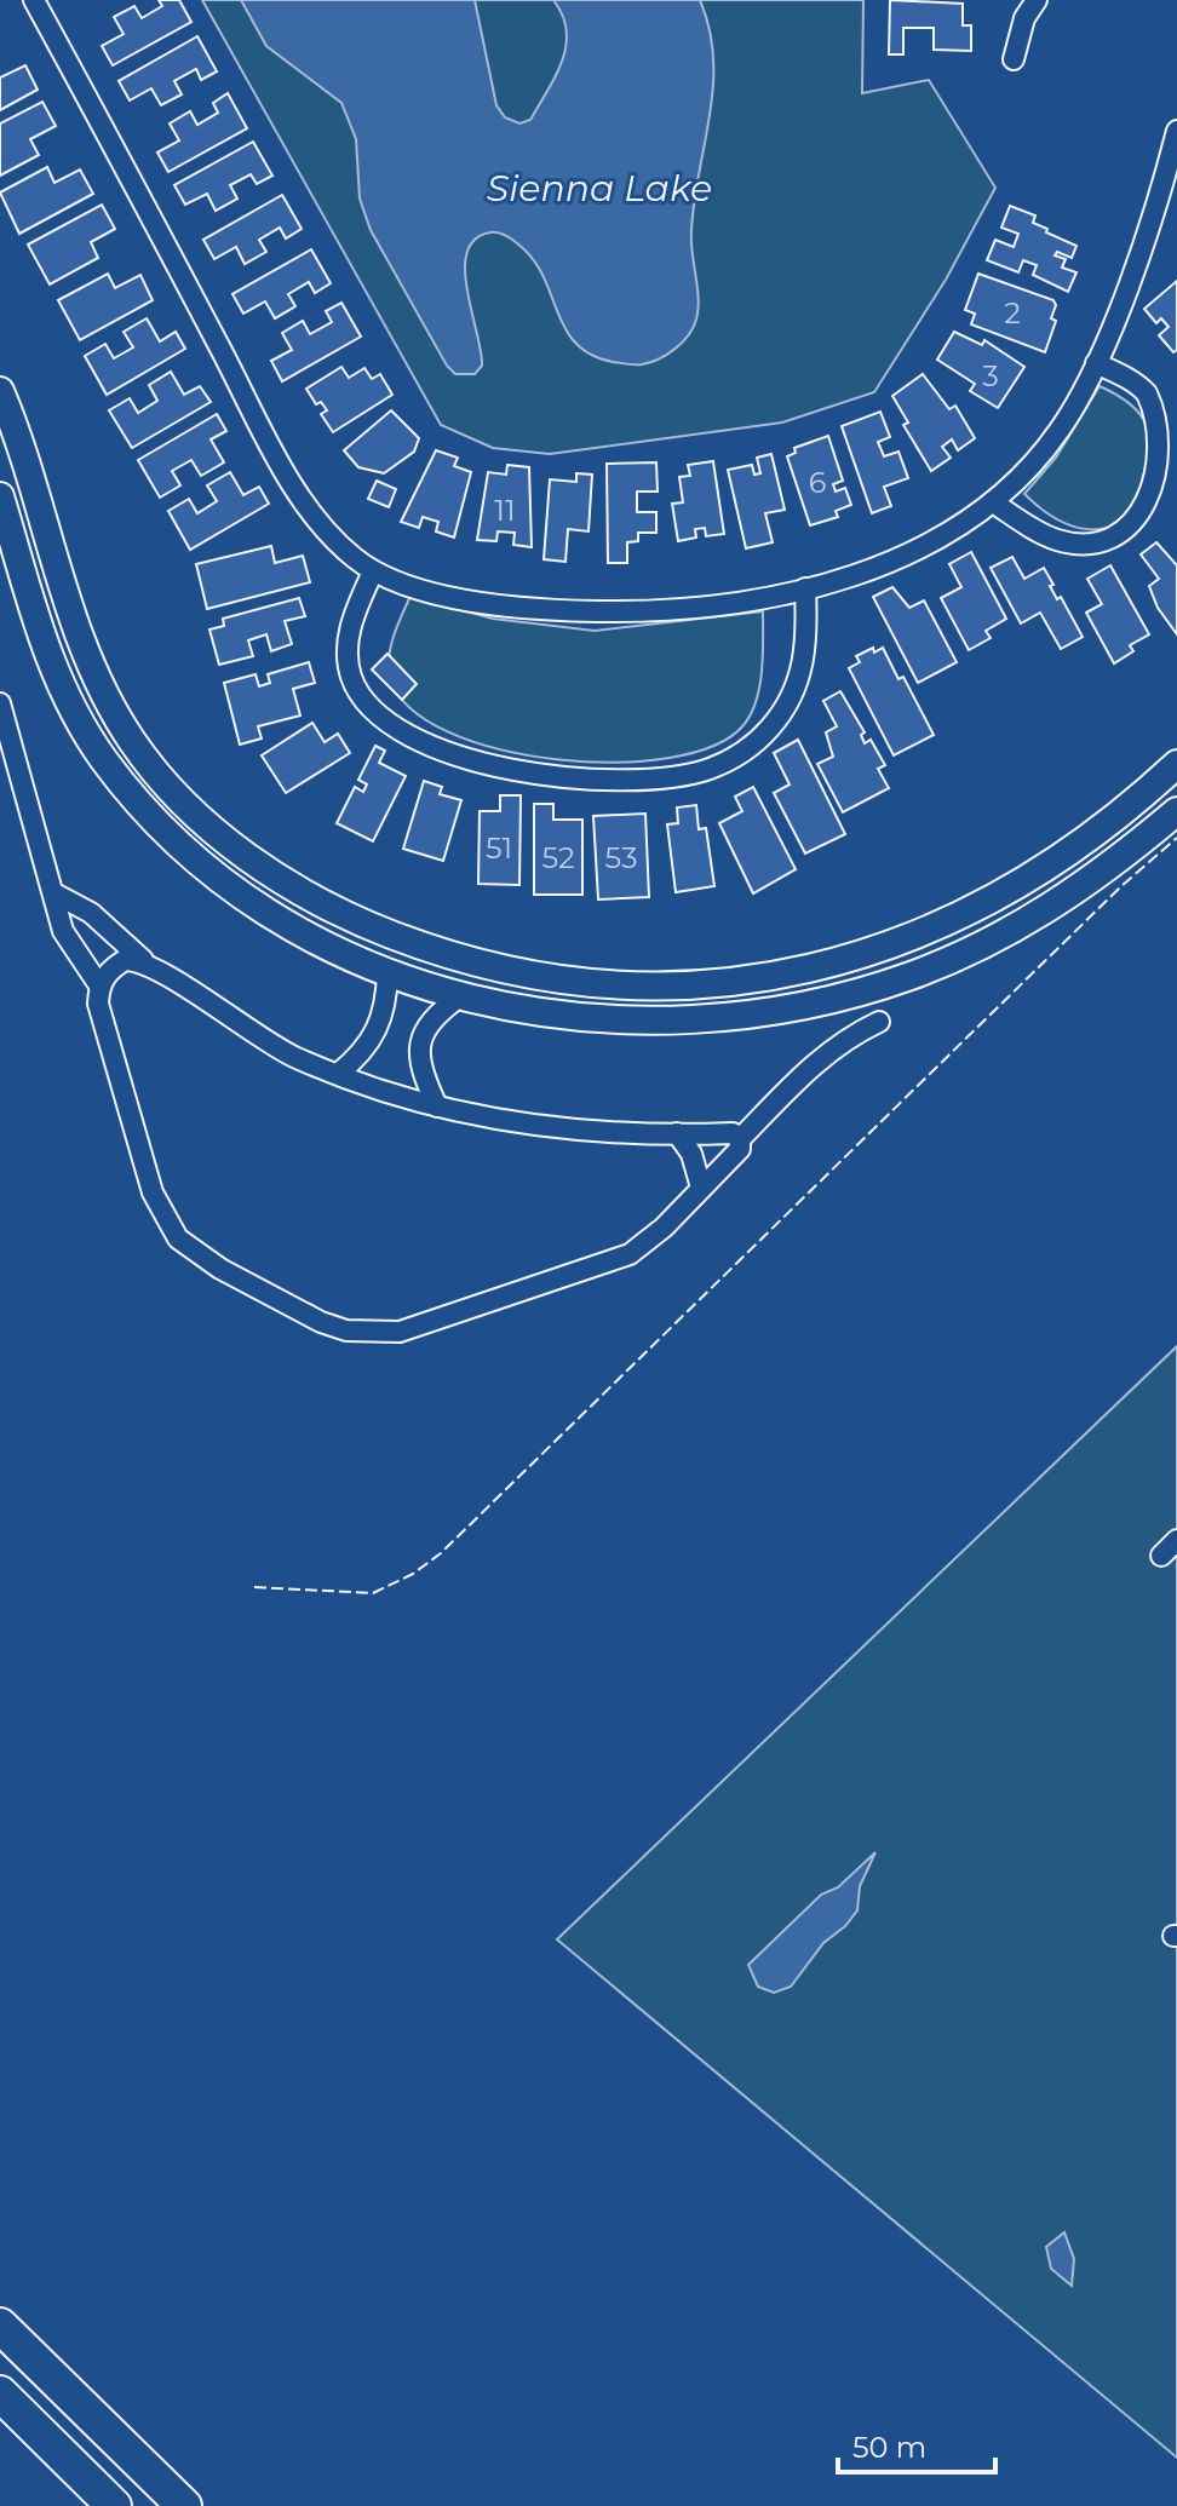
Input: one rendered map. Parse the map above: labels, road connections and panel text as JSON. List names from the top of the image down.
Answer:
{
  "water": ["Sienna Lake"],
  "house_numbers": [
    "2",
    "3",
    "6",
    "11",
    "51",
    "52",
    "53"
  ],
  "scale_bar": "50 m"
}
